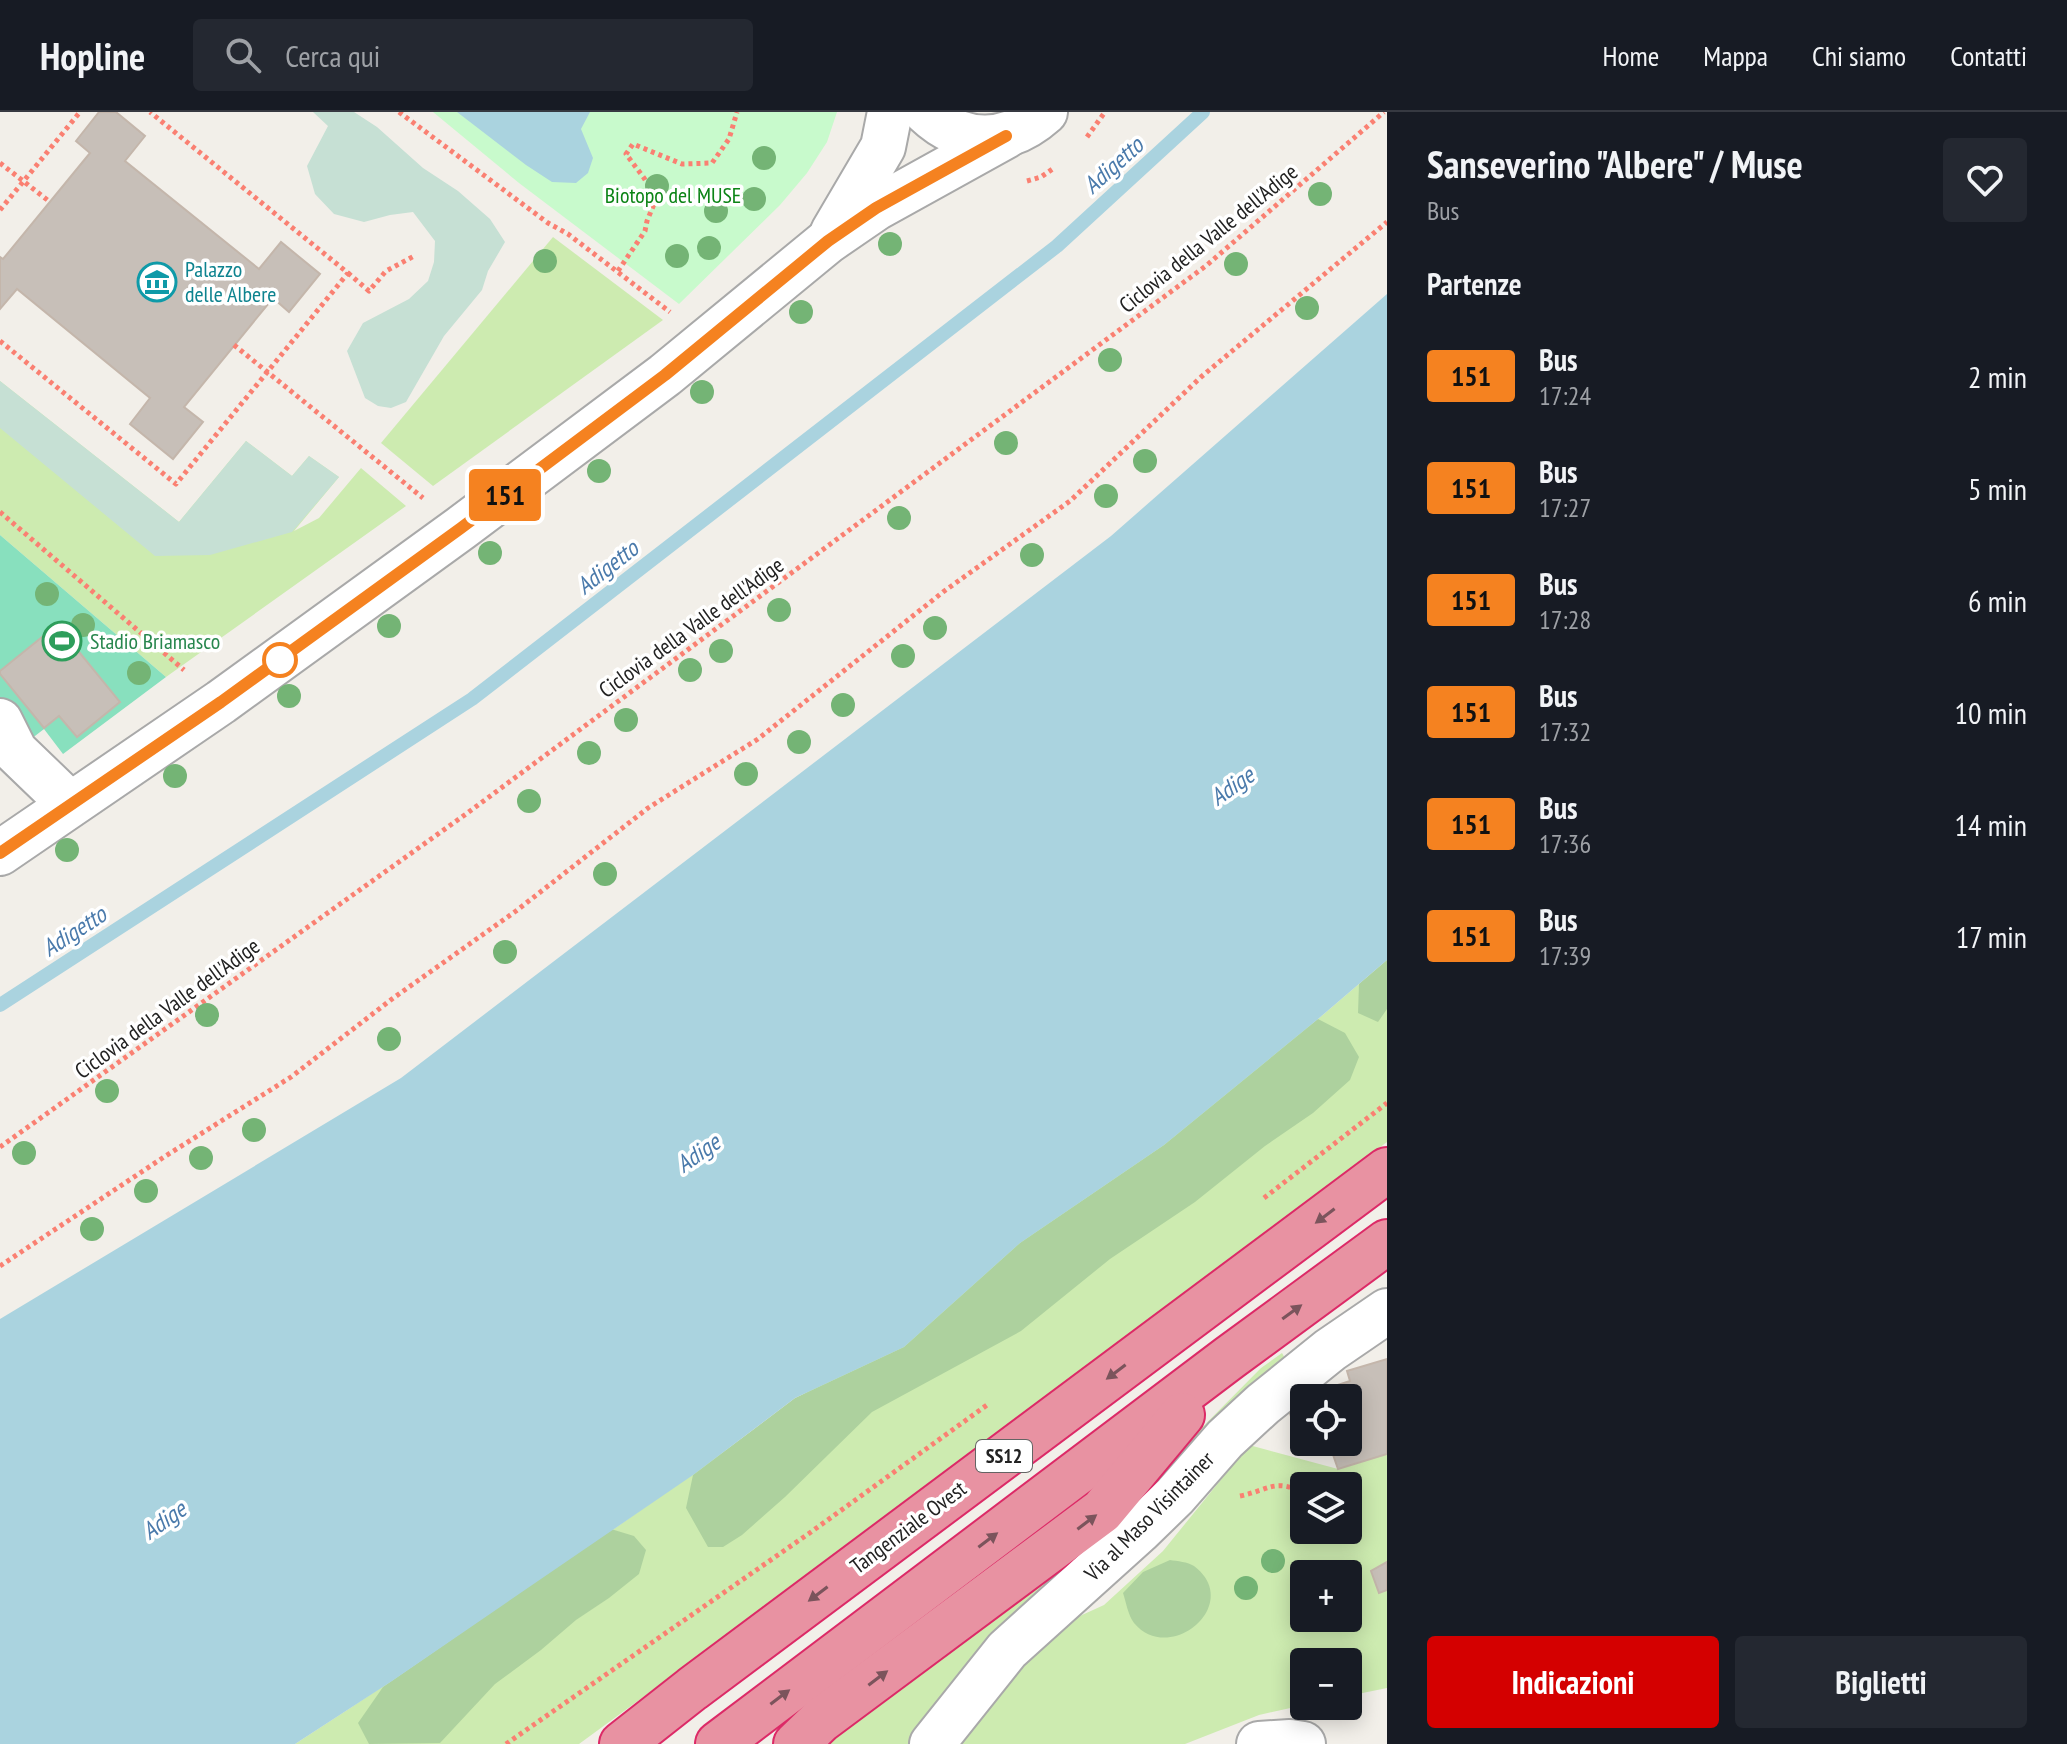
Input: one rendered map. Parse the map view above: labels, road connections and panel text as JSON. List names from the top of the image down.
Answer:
{
  "streets": {
    "highway": ["SS12", "Tangenziale Ovest"],
    "street": ["Via al Maso Visintainer"],
    "path": ["Ciclovia della Valle dell'Adige"]
  },
  "water": ["Adigetto", "Adige"],
  "parks": ["Biotopo del MUSE"],
  "places": {
    "museum": ["Palazzo delle Albere"],
    "sports": ["Stadio Briamasco"]
  },
  "lines": ["bus line 151"],
  "page": {
    "header": "Hopline",
    "search": "Cerca qui",
    "nav": [
      "Home",
      "Mappa",
      "Chi siamo",
      "Contatti"
    ],
    "on_map": "151",
    "heading": [
      ["Sanseverino \"Albere\" / Muse", "Bus"],
      "Partenze"
    ],
    "list": [
      {
        "mark": "151",
        "name": "Bus",
        "note": "17:24",
        "value": "2 min"
      },
      {
        "mark": "151",
        "name": "Bus",
        "note": "17:27",
        "value": "5 min"
      },
      {
        "mark": "151",
        "name": "Bus",
        "note": "17:28",
        "value": "6 min"
      },
      {
        "mark": "151",
        "name": "Bus",
        "note": "17:32",
        "value": "10 min"
      },
      {
        "mark": "151",
        "name": "Bus",
        "note": "17:36",
        "value": "14 min"
      },
      {
        "mark": "151",
        "name": "Bus",
        "note": "17:39",
        "value": "17 min"
      }
    ],
    "map_buttons": ["+", "−"],
    "buttons": ["Indicazioni", "Biglietti"]
  }
}
